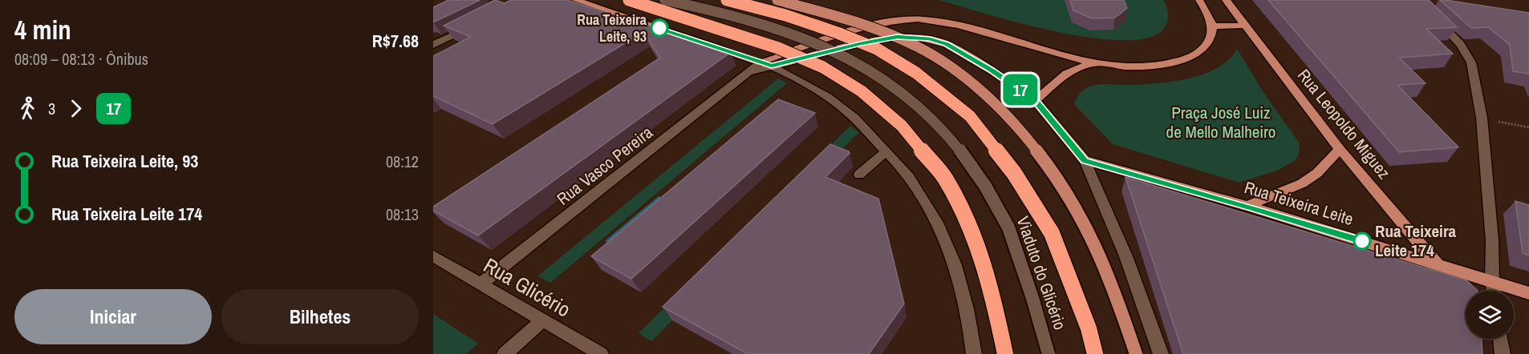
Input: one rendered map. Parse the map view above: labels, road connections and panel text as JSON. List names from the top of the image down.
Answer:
{
  "streets": {
    "highway": ["Viaduto do Glicério"],
    "main road": ["Rua Leopoldo Miguez", "Rua Teixeira Leite"],
    "street": ["Rua Vasco Pereira", "Rua Glicério"]
  },
  "crossings": [
    ["Rua Leopoldo Miguez", "Rua Teixeira Leite"],
    ["Rua Vasco Pereira", "Rua Glicério"]
  ],
  "parks": ["Praça José Luiz de Mello Malheiro"],
  "places": ["Rua Teixeira Leite, 93", "Rua Teixeira Leite 174"],
  "lines": ["bus line 17"],
  "page": {
    "heading": ["4 min", "08:09 – 08:13 · Ônibus", "R$7.68"],
    "on_map": "17",
    "legs": ["3", "17"],
    "list": [
      {
        "name": "Rua Teixeira Leite, 93",
        "value": "08:12"
      },
      {
        "name": "Rua Teixeira Leite 174",
        "value": "08:13"
      }
    ],
    "buttons": ["Iniciar", "Bilhetes"]
  }
}
